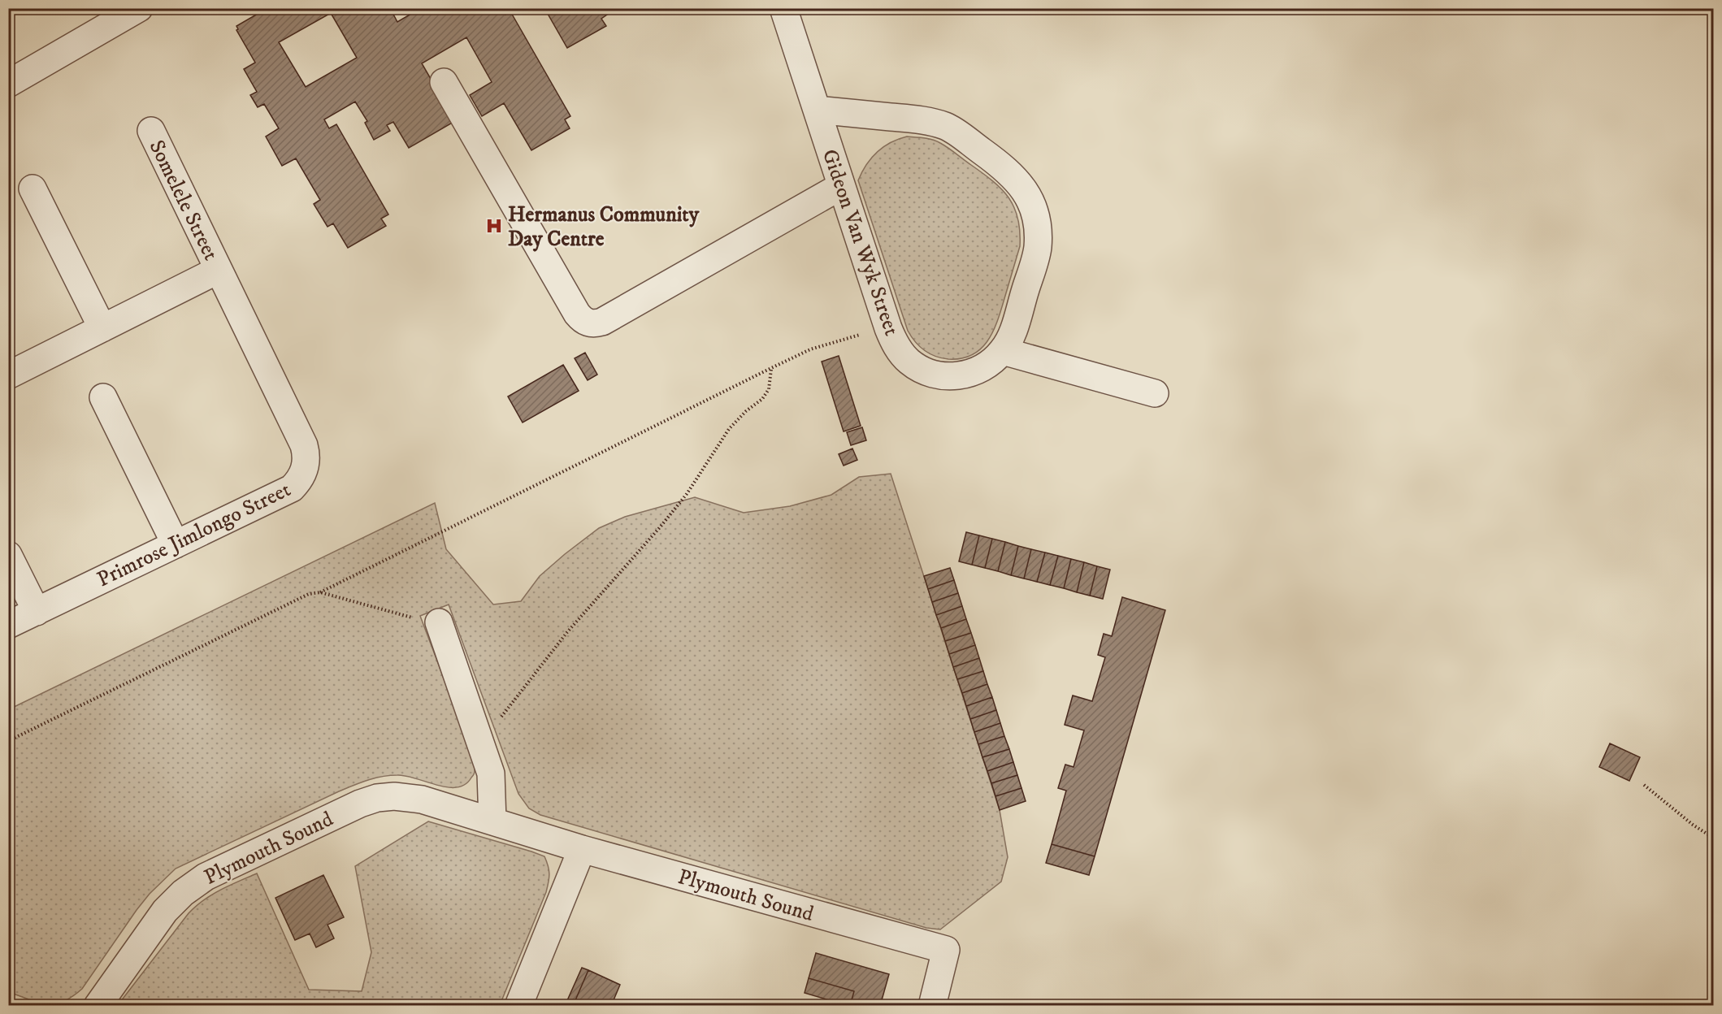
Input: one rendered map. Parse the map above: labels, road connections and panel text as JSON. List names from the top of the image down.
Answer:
{
  "streets": {
    "street": [
      "Somelele Street",
      "Gideon Van Wyk Street",
      "Primrose Jimlongo Street",
      "Plymouth Sound"
    ]
  },
  "crossings": [
    ["Somelele Street", "Primrose Jimlongo Street"]
  ],
  "places": {
    "hospital": ["Hermanus Community Day Centre"]
  }
}
